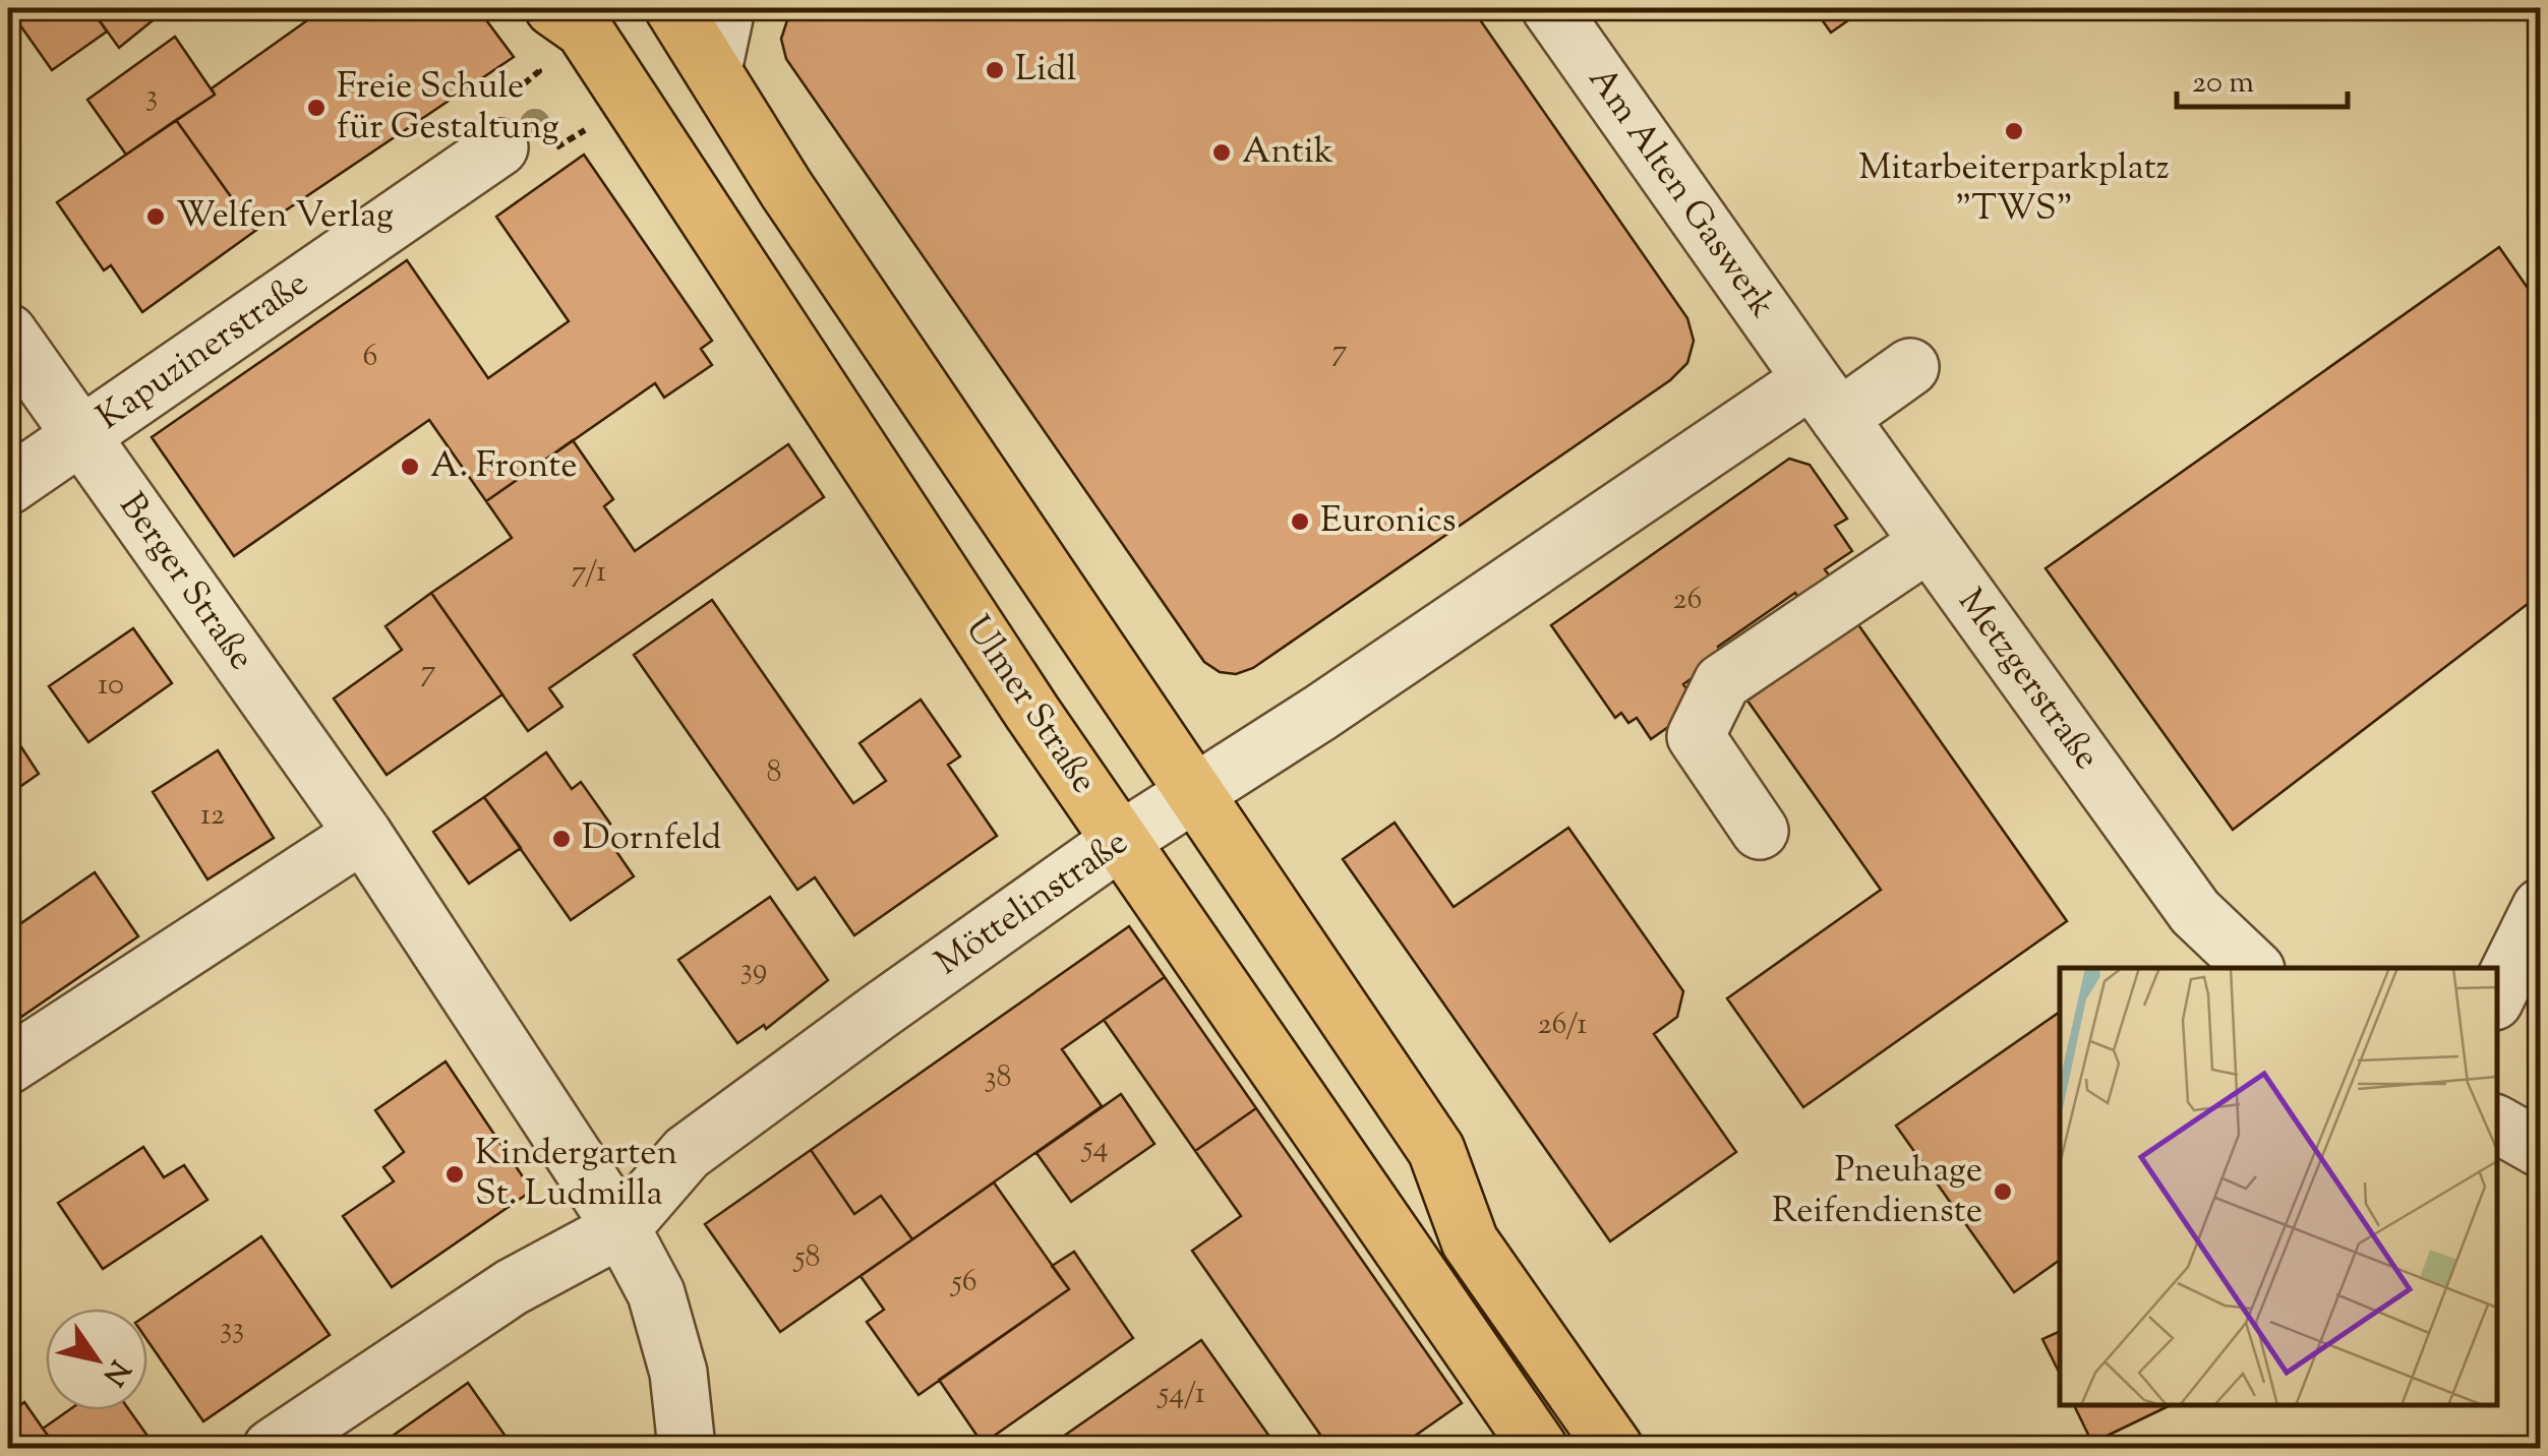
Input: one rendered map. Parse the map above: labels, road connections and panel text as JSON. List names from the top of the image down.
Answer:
{
  "streets": {
    "main road": ["Ulmer Straße"],
    "street": [
      "Am Alten Gaswerk",
      "Kapuzinerstraße",
      "Berger Straße",
      "Metzgerstraße",
      "Möttelinstraße"
    ]
  },
  "crossings": [
    ["Am Alten Gaswerk", "Metzgerstraße"],
    ["Am Alten Gaswerk", "Möttelinstraße"],
    ["Kapuzinerstraße", "Berger Straße"],
    ["Berger Straße", "Möttelinstraße"],
    ["Metzgerstraße", "Möttelinstraße"],
    ["Ulmer Straße", "Möttelinstraße"]
  ],
  "places": [
    "Lidl",
    "Freie Schule für Gestaltung",
    "Mitarbeiterparkplatz \"TWS\"",
    "Antik",
    "Welfen Verlag",
    "A. Fronte",
    "Euronics",
    "Dornfeld",
    "Kindergarten St. Ludmilla",
    "Pneuhage Reifendienste"
  ],
  "house_numbers": [
    "3",
    "7",
    "6",
    "7/1",
    "26",
    "7",
    "10",
    "8",
    "12",
    "39",
    "26/1",
    "38",
    "54",
    "58",
    "56",
    "33",
    "54/1"
  ],
  "scale_bar": "20 m",
  "north": "bottom right"
}
